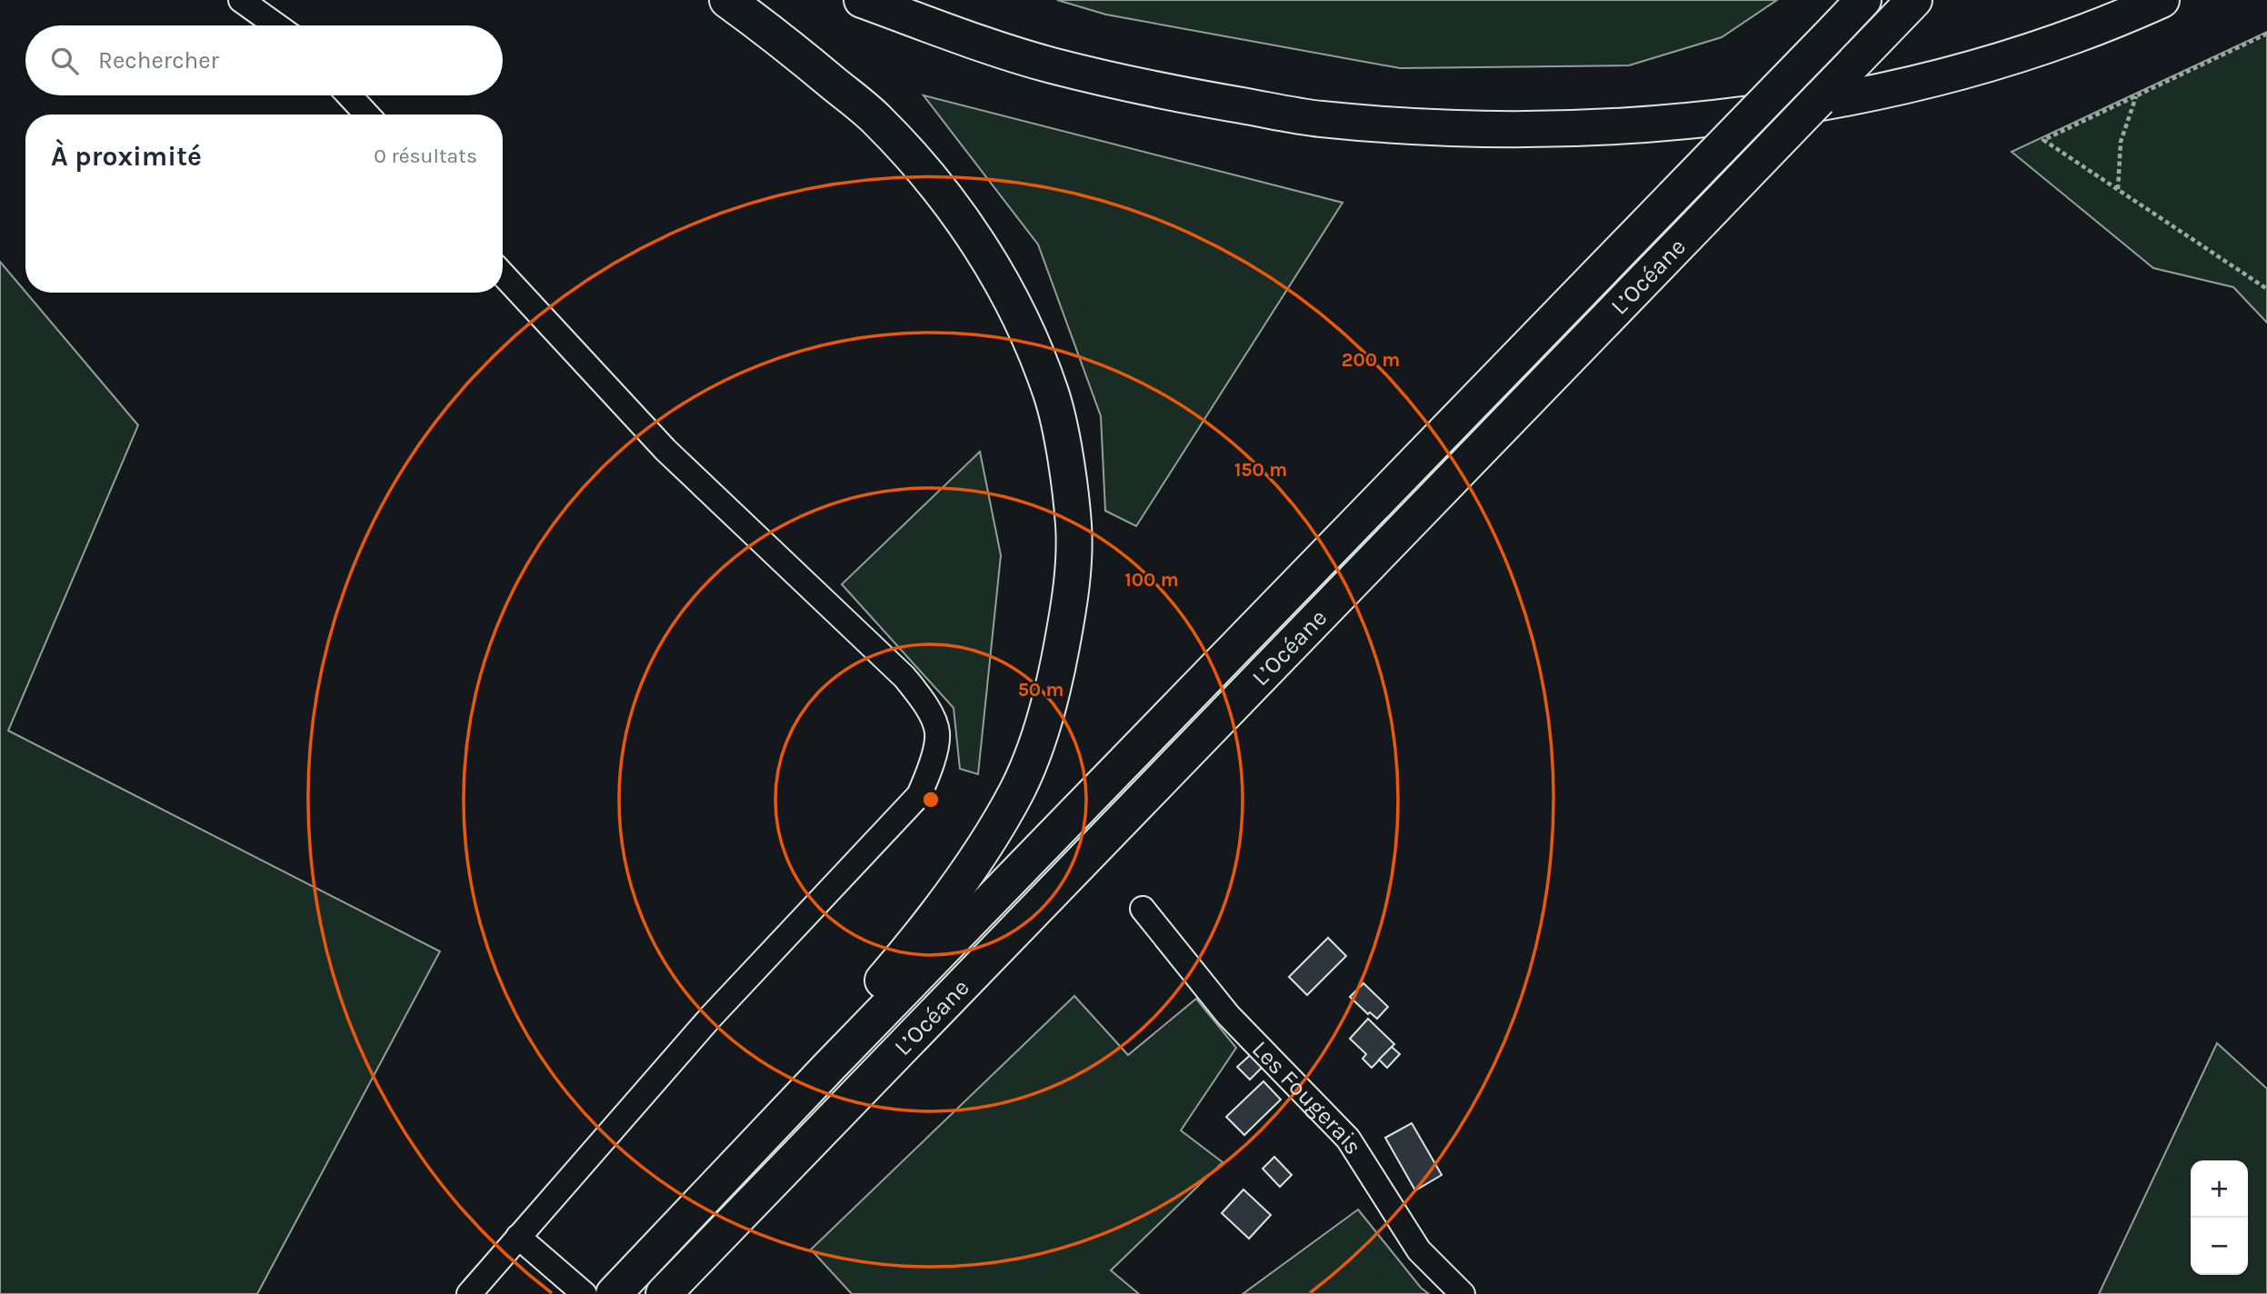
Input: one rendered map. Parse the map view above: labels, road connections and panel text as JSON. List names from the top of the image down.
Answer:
{
  "streets": {
    "highway": ["L’Océane"],
    "street": ["Les Fougerais"]
  },
  "page": {
    "search": "Rechercher",
    "heading": ["À proximité", "0 résultats"],
    "map_buttons": ["+", "−"]
  },
  "rings": [
    "200 m",
    "150 m",
    "100 m",
    "50 m"
  ]
}
